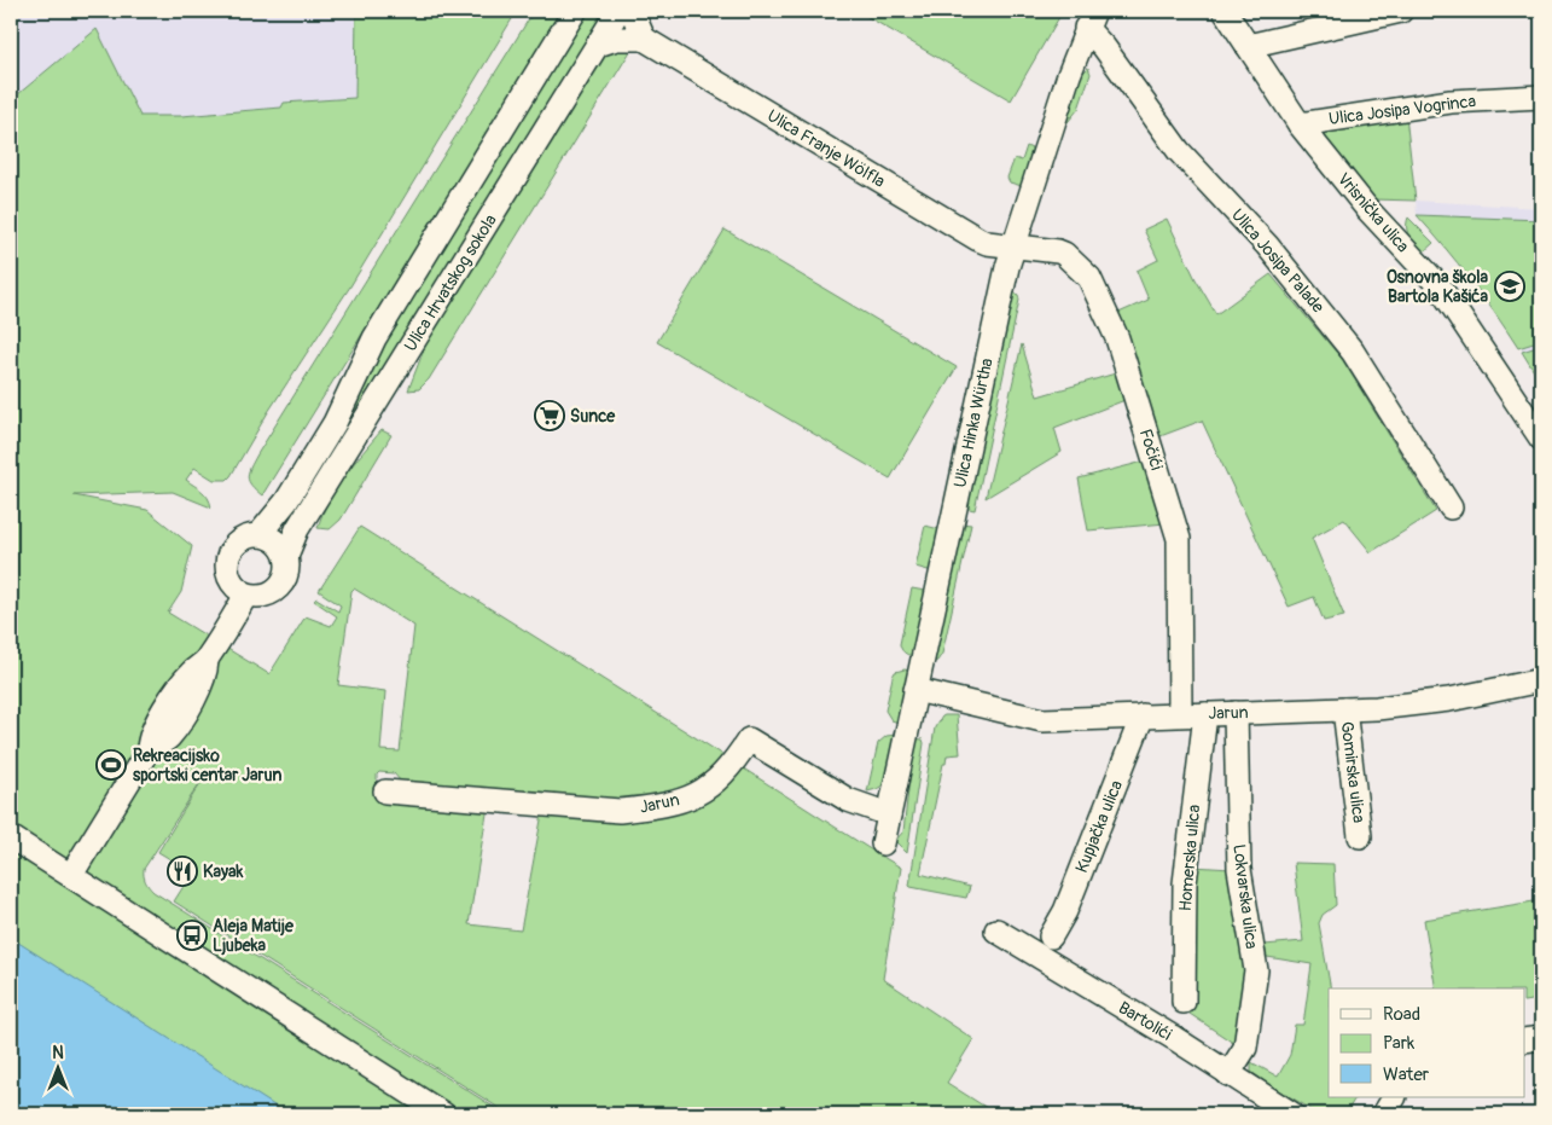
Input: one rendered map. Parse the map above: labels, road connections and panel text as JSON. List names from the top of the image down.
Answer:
{
  "streets": {
    "street": [
      "Ulica Josipa Vogrinca",
      "Ulica Franje Wölfla",
      "Vrisnička ulica",
      "Ulica Josipa Palade",
      "Ulica Hrvatskog sokola",
      "Ulica Hinka Würtha",
      "Fočići",
      "Jarun",
      "Gomirska ulica",
      "Kupjačka ulica",
      "Homerska ulica",
      "Lokvarska ulica",
      "Bartolići"
    ]
  },
  "crossings": [
    ["Ulica Josipa Vogrinca", "Vrisnička ulica"],
    ["Ulica Franje Wölfla", "Ulica Hinka Würtha"],
    ["Ulica Franje Wölfla", "Fočići"],
    ["Ulica Josipa Palade", "Ulica Hinka Würtha"],
    ["Ulica Hinka Würtha", "Fočići"],
    ["Ulica Hinka Würtha", "Jarun"],
    ["Fočići", "Jarun"],
    ["Jarun", "Gomirska ulica"],
    ["Jarun", "Kupjačka ulica"],
    ["Jarun", "Homerska ulica"],
    ["Jarun", "Lokvarska ulica"],
    ["Lokvarska ulica", "Bartolići"]
  ],
  "places": {
    "school or university": ["Osnovna škola Bartola Kašića"],
    "supermarket": ["Sunce"],
    "sports": ["Rekreacijsko sportski centar Jarun"],
    "restaurant": ["Kayak"],
    "bus stop": ["Aleja Matije Ljubeka"]
  },
  "legend": ["Road", "Park", "Water"],
  "north": "top"
}
